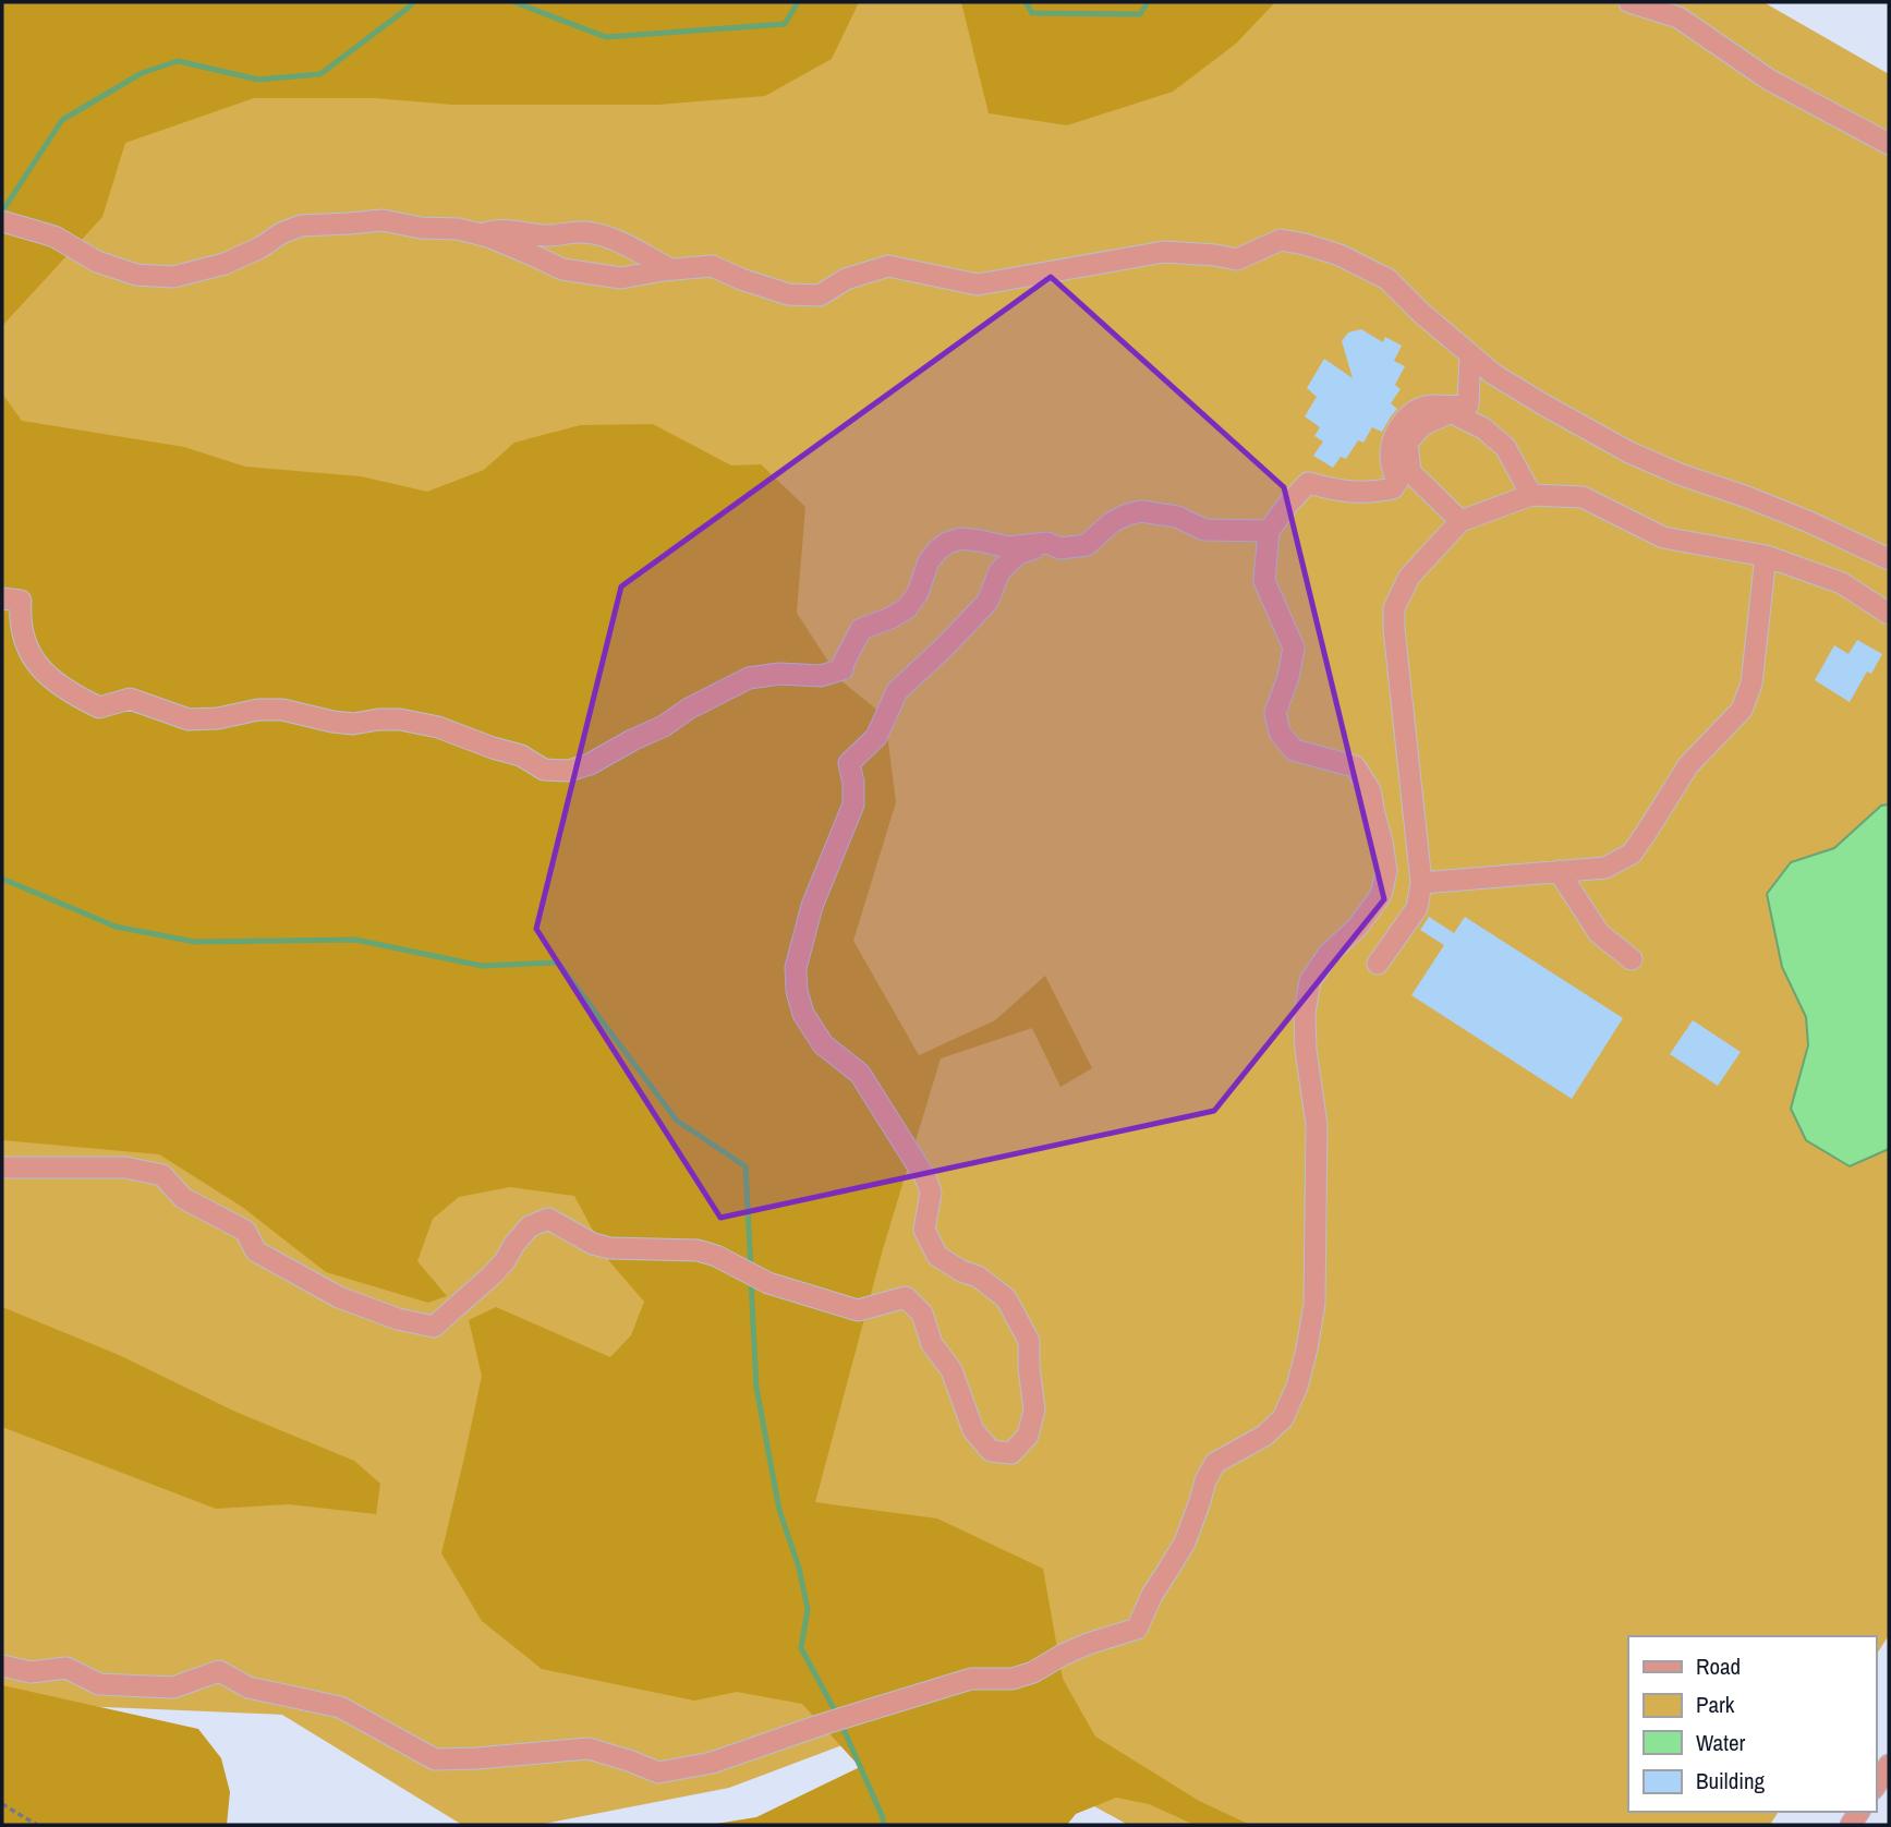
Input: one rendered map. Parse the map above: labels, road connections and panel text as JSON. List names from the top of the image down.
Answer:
{
  "legend": [
    "Road",
    "Park",
    "Water",
    "Building"
  ]
}
